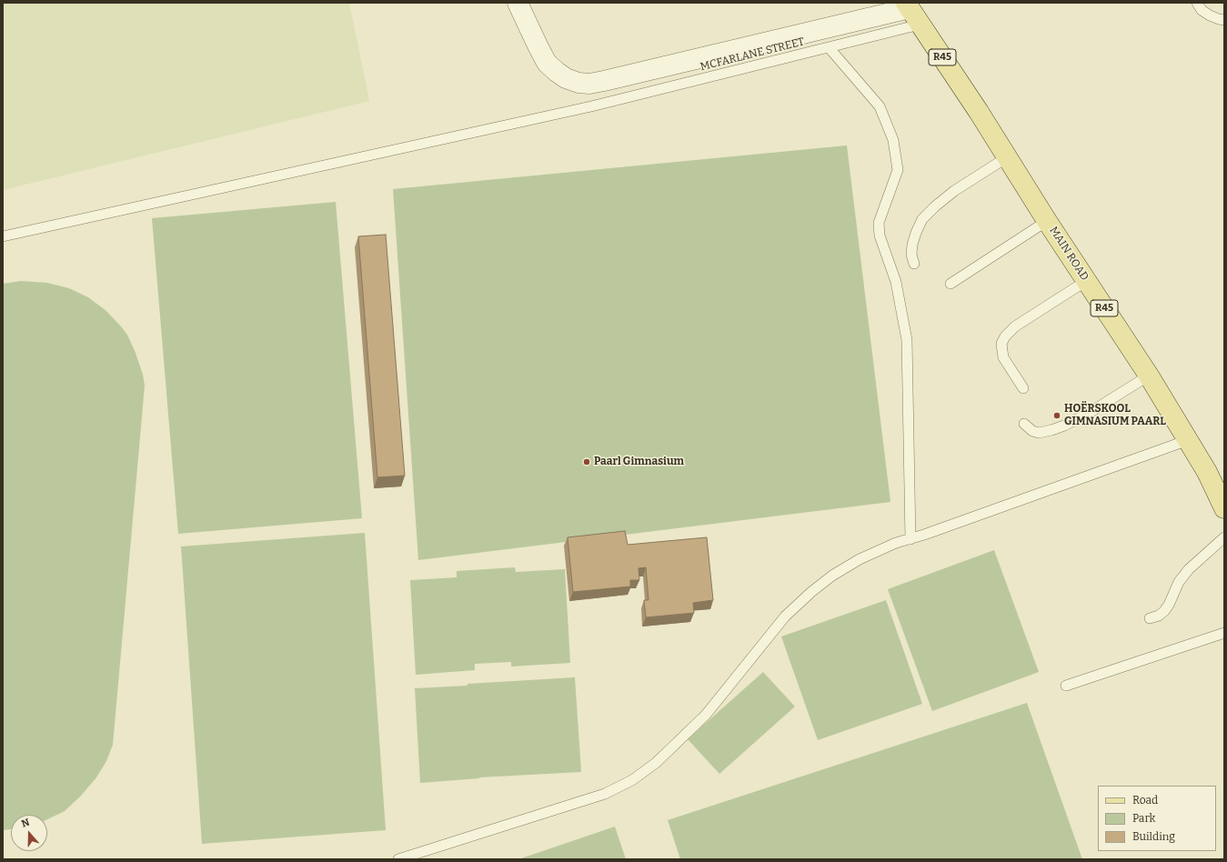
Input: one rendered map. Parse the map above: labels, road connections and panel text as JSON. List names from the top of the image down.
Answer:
{
  "streets": {
    "main road": ["R45", "MAIN ROAD"],
    "lane": ["MCFARLANE STREET"]
  },
  "crossings": [
    ["MCFARLANE STREET", "MAIN ROAD"]
  ],
  "places": ["HOËRSKOOL GIMNASIUM PAARL", "Paarl Gimnasium"],
  "legend": ["Road", "Park", "Building"],
  "north": "top"
}
